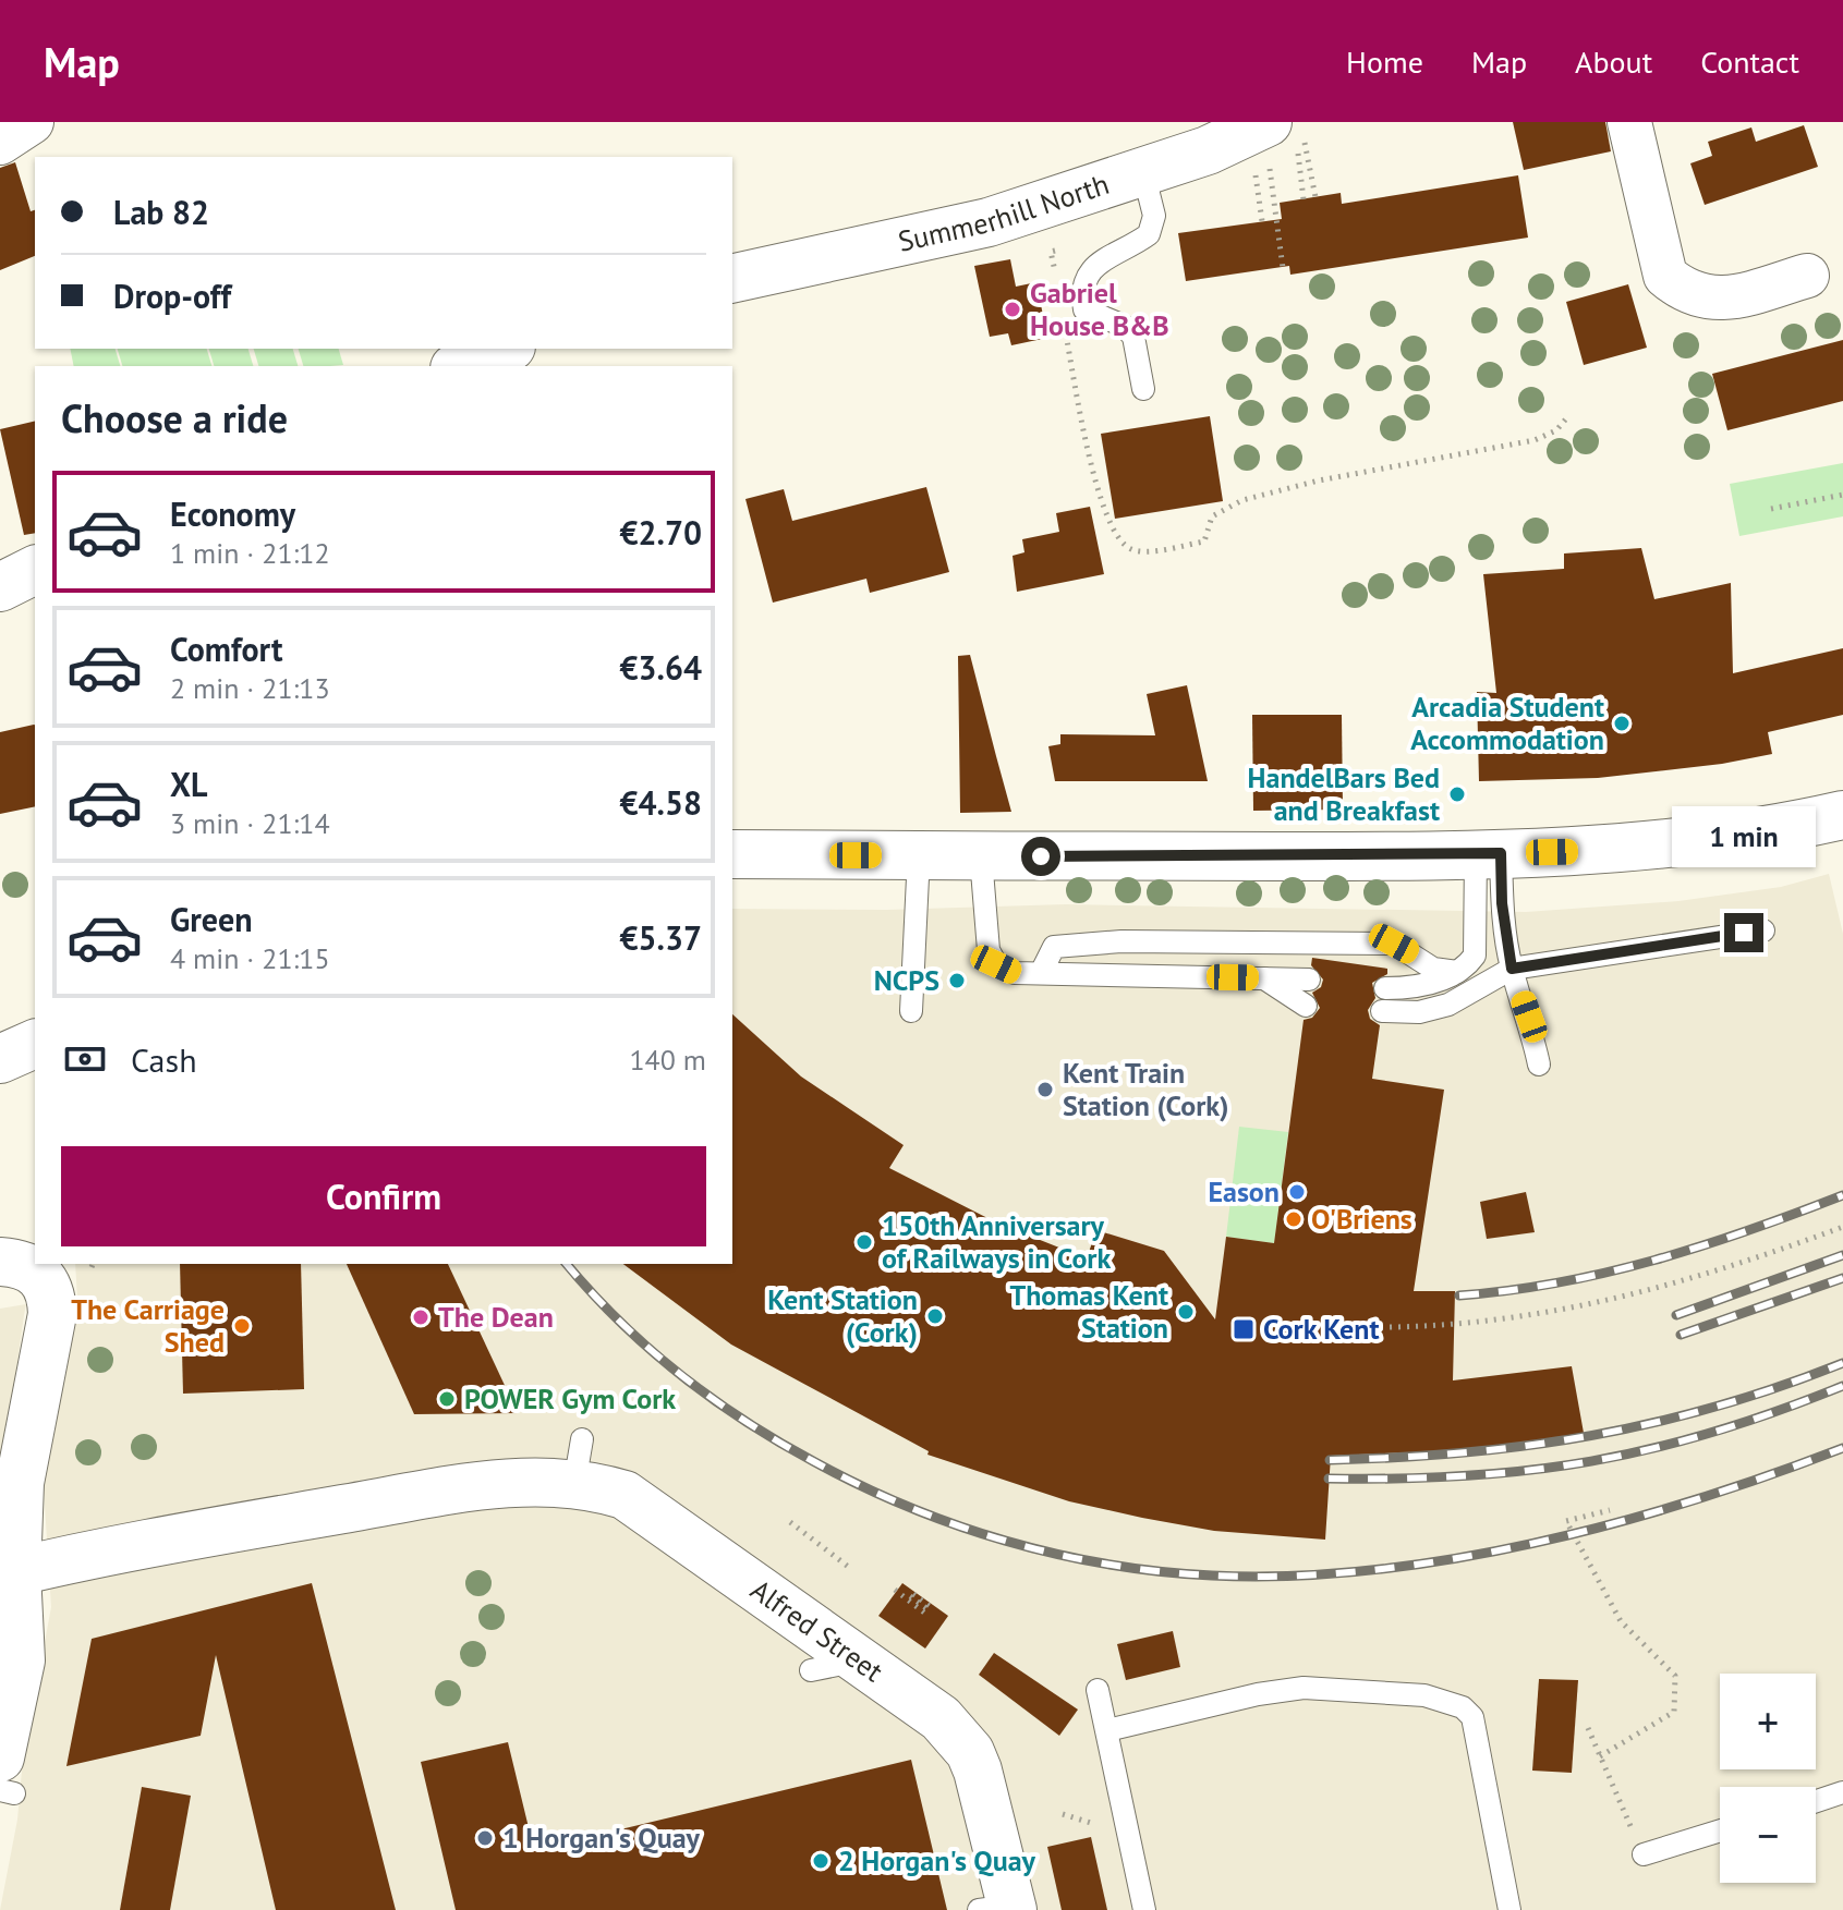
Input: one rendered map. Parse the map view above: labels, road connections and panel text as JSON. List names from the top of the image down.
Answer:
{
  "streets": {
    "main road": ["Summerhill North", "Alfred Street"]
  },
  "places": {
    "other": [
      "Gabriel House B&B",
      "Arcadia Student Accommodation",
      "HandelBars Bed and Breakfast",
      "NCPS",
      "Kent Train Station (Cork)",
      "Eason",
      "O'Briens",
      "150th Anniversary of Railways in Cork",
      "Thomas Kent Station",
      "Kent Station (Cork)",
      "The Dean",
      "The Carriage Shed",
      "POWER Gym Cork",
      "1 Horgan's Quay",
      "2 Horgan's Quay"
    ],
    "transit": ["Cork Kent"]
  },
  "page": {
    "header": "Map",
    "nav": [
      "Home",
      "Map",
      "About",
      "Contact"
    ],
    "banner": ["Lab 82", "Drop-off"],
    "heading": "Choose a ride",
    "list": [
      {
        "name": "Economy",
        "note": "1 min · 21:12",
        "value": "€2.70"
      },
      {
        "name": "Comfort",
        "note": "2 min · 21:13",
        "value": "€3.64"
      },
      {
        "name": "XL",
        "note": "3 min · 21:14",
        "value": "€4.58"
      },
      {
        "name": "Green",
        "note": "4 min · 21:15",
        "value": "€5.37"
      }
    ],
    "bubble": "1 min",
    "pay": ["Cash", "140 m"],
    "buttons": "Confirm",
    "map_buttons": ["+", "−"]
  }
}
